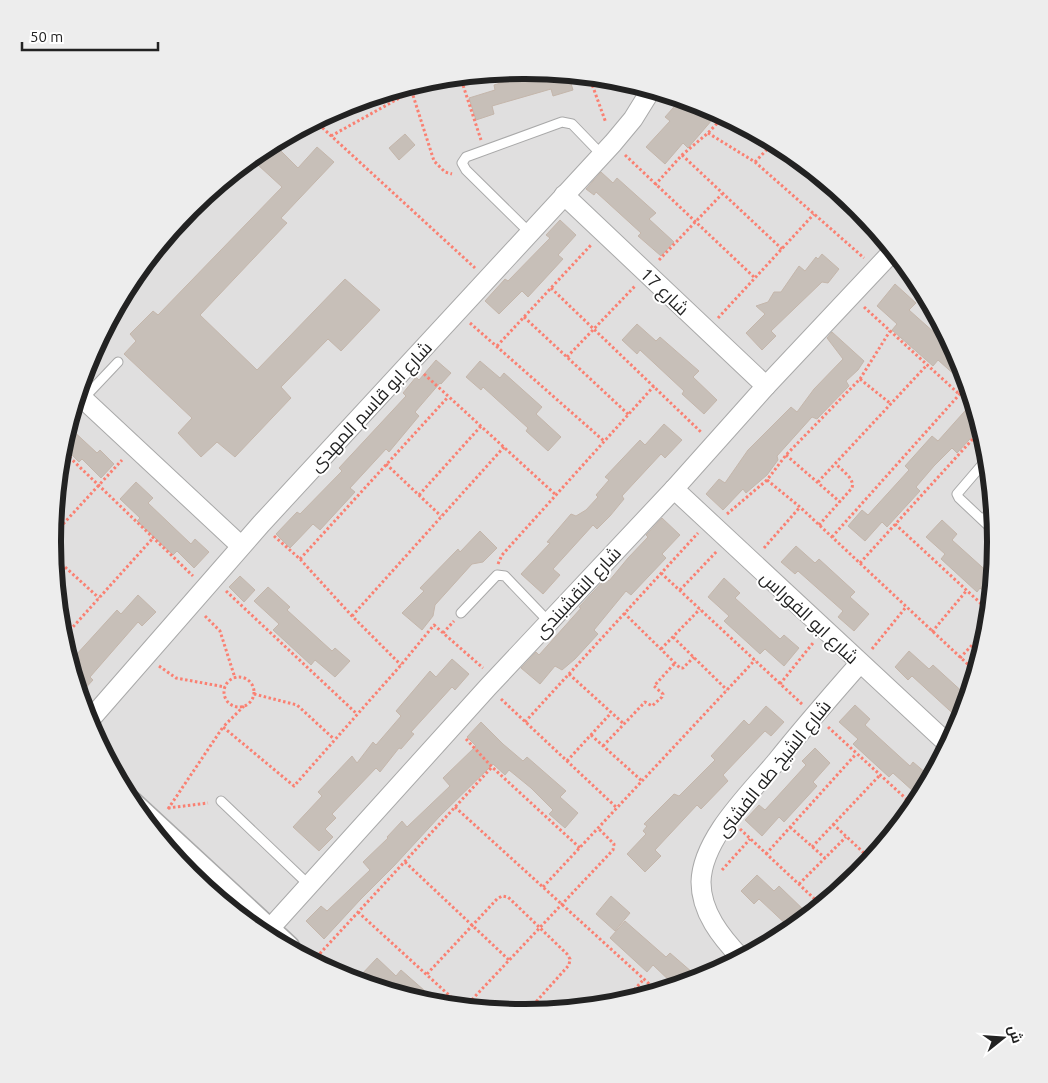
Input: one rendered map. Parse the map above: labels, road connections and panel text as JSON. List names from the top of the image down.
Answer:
{
  "streets": {
    "street": [
      "شارع 17",
      "شارع ابو قاسم المهدى",
      "شارع النقشبندى",
      "شارع ابو الفوراس",
      "شارع الشيخ طه الفشنى"
    ]
  },
  "crossings": [
    ["شارع 17", "شارع ابو قاسم المهدى"],
    ["شارع 17", "شارع النقشبندى"],
    ["شارع النقشبندى", "شارع ابو الفوراس"],
    ["شارع ابو الفوراس", "شارع الشيخ طه الفشنى"]
  ],
  "scale_bar": "50 m",
  "north": "right"
}
